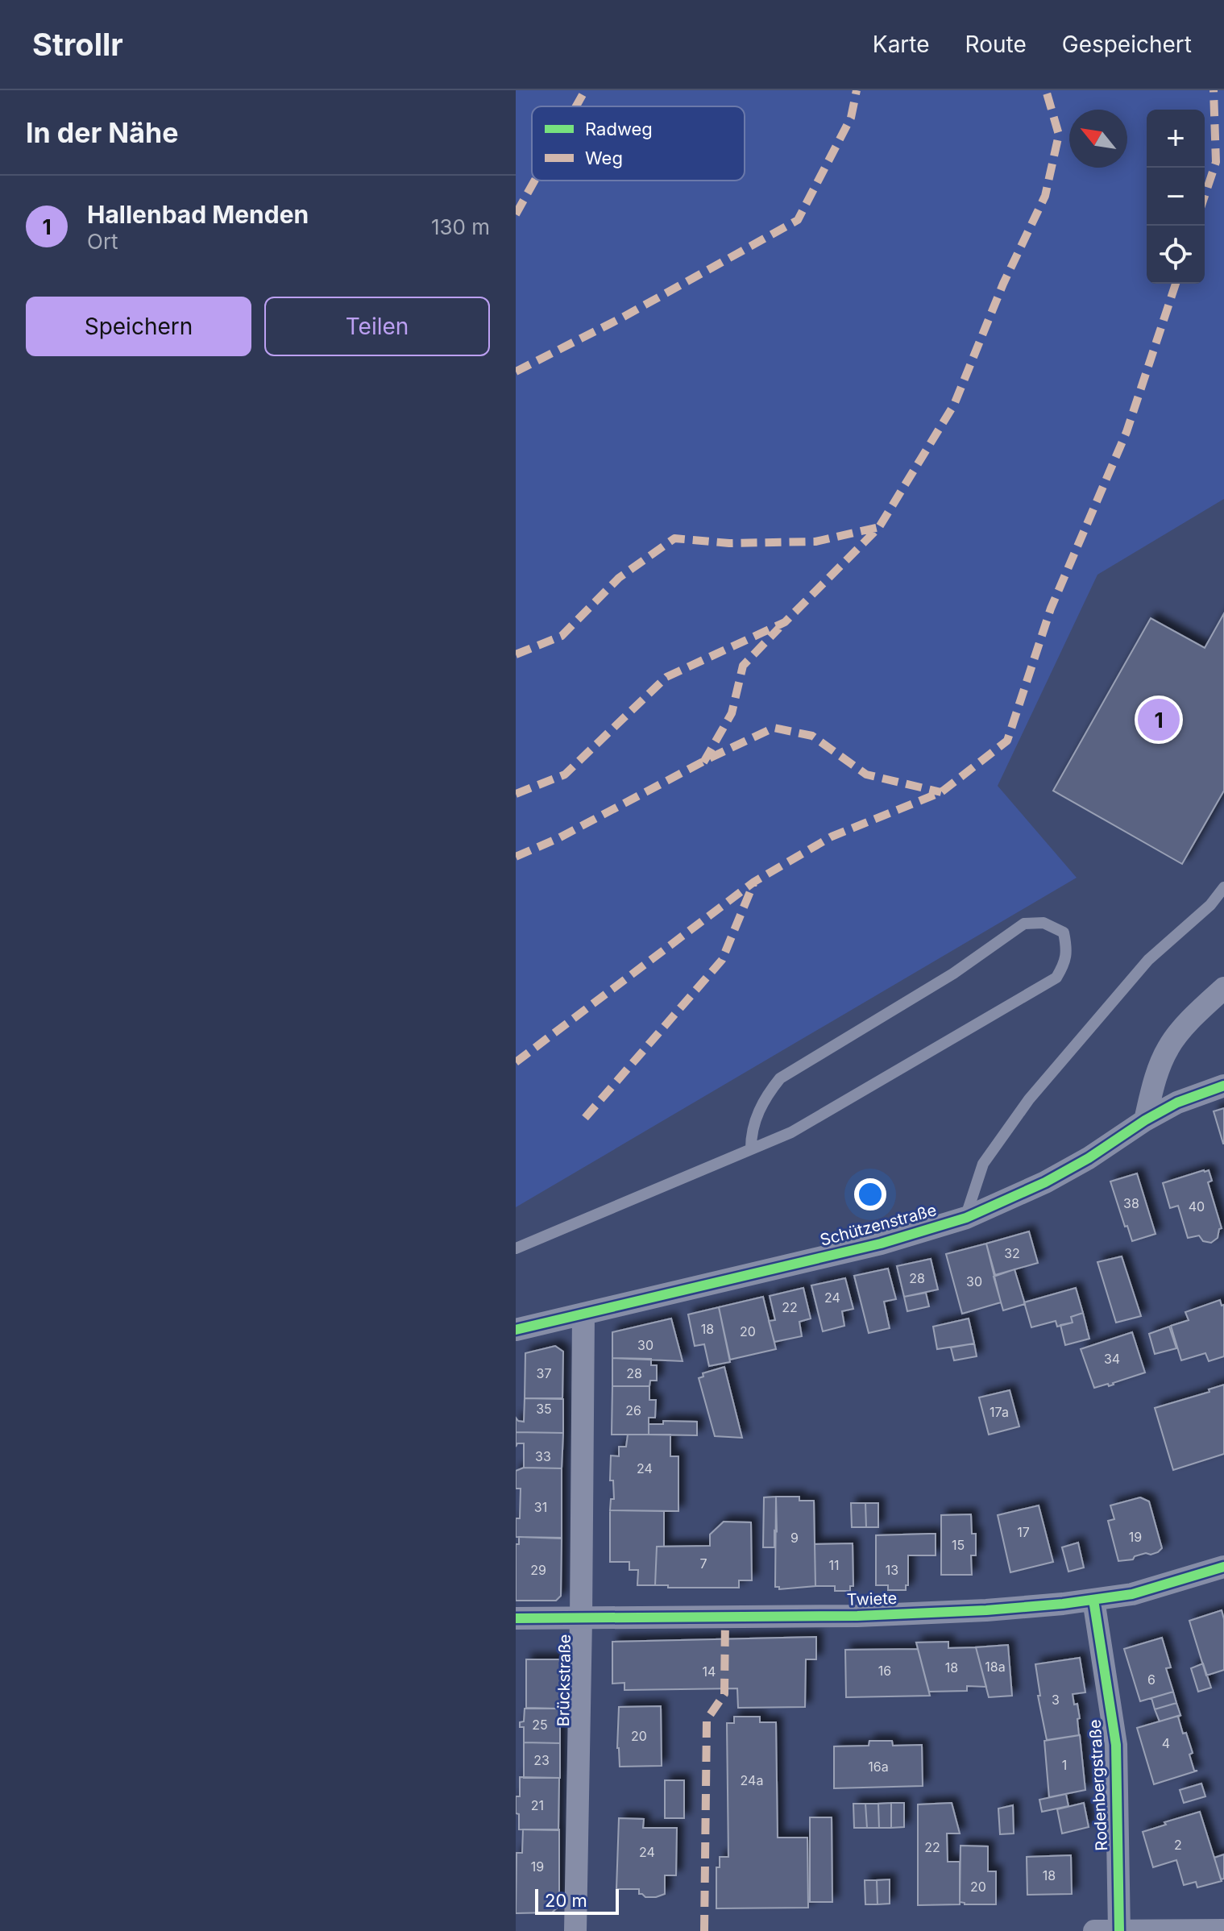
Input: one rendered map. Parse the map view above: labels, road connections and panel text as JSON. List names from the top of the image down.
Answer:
{
  "streets": {
    "street": [
      "Schützenstraße",
      "Twiete",
      "Brückstraße",
      "Rodenbergstraße"
    ]
  },
  "crossings": [
    ["Schützenstraße", "Brückstraße"],
    ["Twiete", "Brückstraße"],
    ["Twiete", "Rodenbergstraße"]
  ],
  "house_numbers": [
    "38",
    "40",
    "32",
    "28",
    "30",
    "24",
    "22",
    "18",
    "20",
    "30",
    "34",
    "37",
    "28",
    "35",
    "26",
    "17a",
    "33",
    "24",
    "31",
    "17",
    "19",
    "9",
    "15",
    "7",
    "11",
    "29",
    "13",
    "18a",
    "18",
    "16",
    "14",
    "6",
    "3",
    "25",
    "20",
    "4",
    "23",
    "1",
    "16a",
    "24a",
    "21",
    "2",
    "22",
    "24",
    "19",
    "18",
    "20"
  ],
  "legend": ["Radweg", "Weg"],
  "scale_bar": "20 m",
  "north": "top left",
  "page": {
    "header": "Strollr",
    "nav": ["Karte", "Route", "Gespeichert"],
    "heading": "In der Nähe",
    "map_buttons": ["+", "−"],
    "list": [
      {
        "mark": "1",
        "name": "Hallenbad Menden",
        "note": "Ort",
        "value": "130 m"
      }
    ],
    "buttons": ["Speichern", "Teilen"],
    "pins": "1",
    "scale": "20 m"
  }
}
